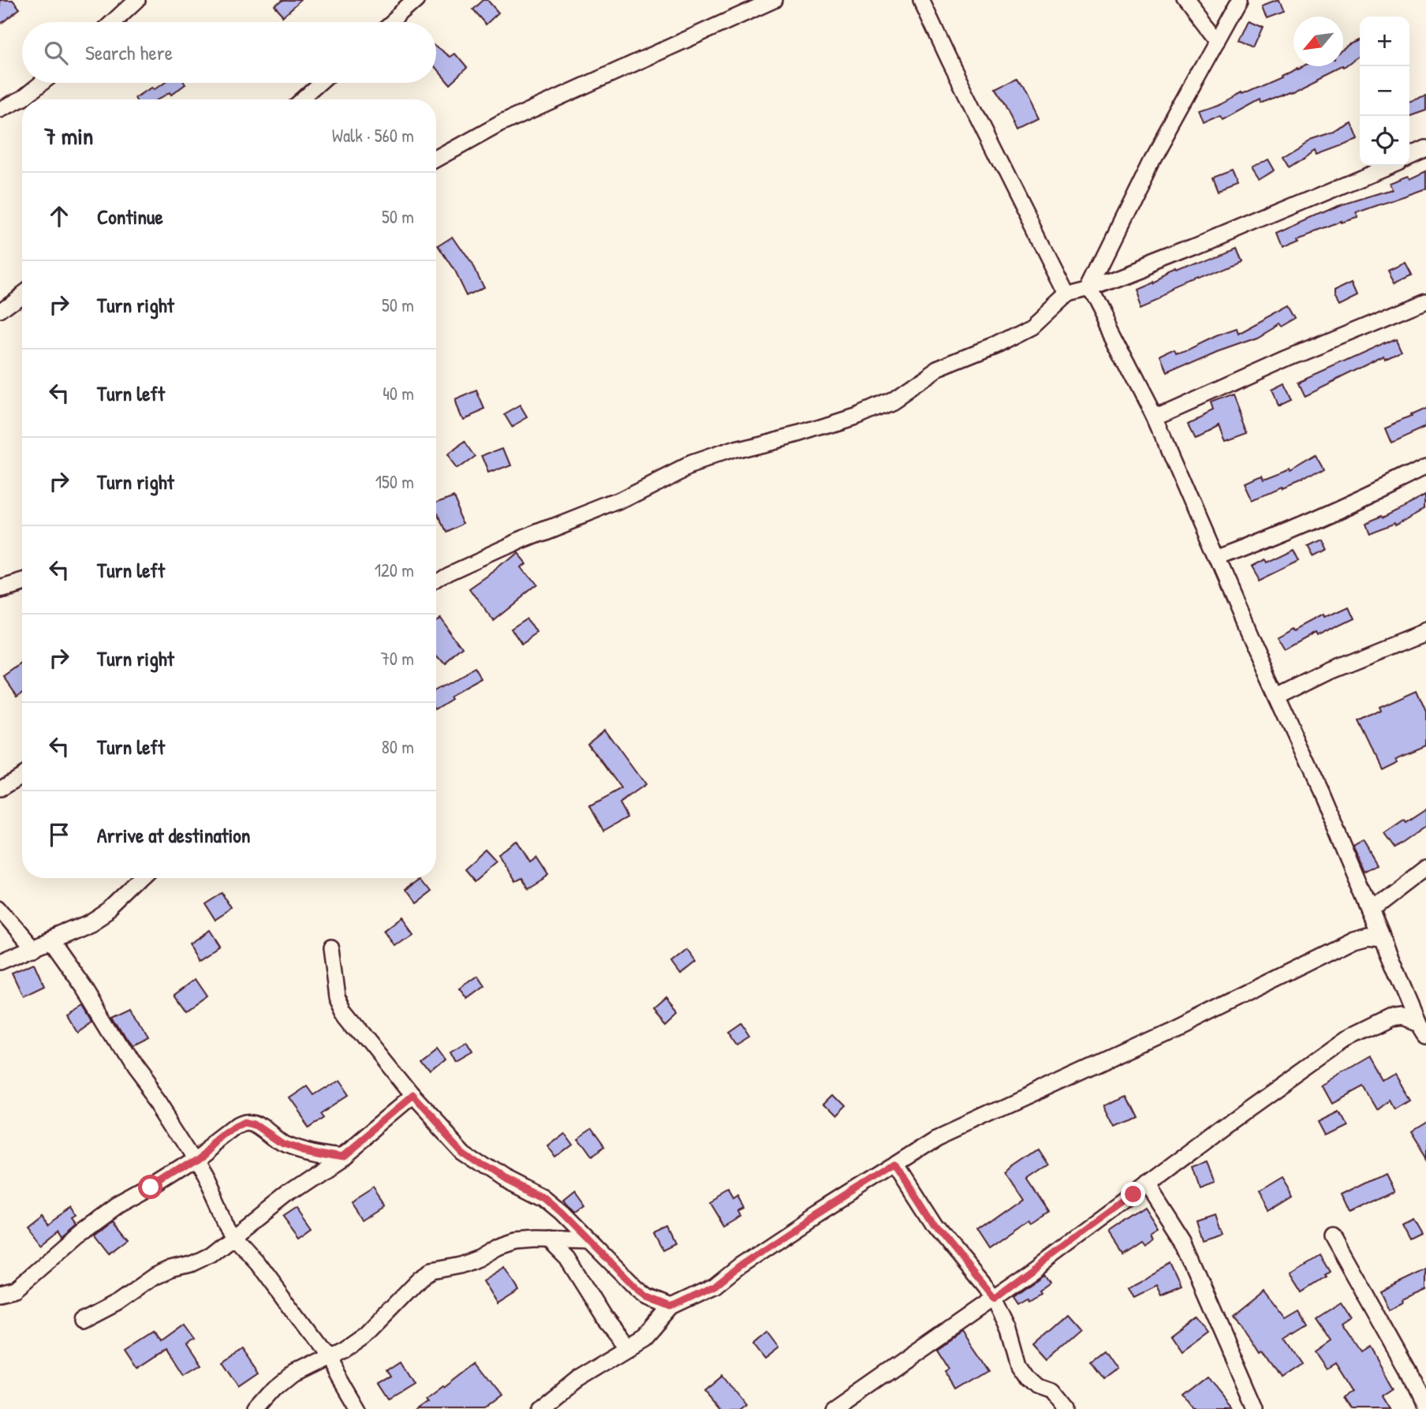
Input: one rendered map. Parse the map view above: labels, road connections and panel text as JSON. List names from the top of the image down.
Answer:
{
  "north": "bottom left",
  "page": {
    "map_buttons": ["+", "−"],
    "search": "Search here",
    "heading": ["7 min", "Walk · 560 m"],
    "list": [
      ["Continue", "50 m"],
      ["Turn right", "50 m"],
      ["Turn left", "40 m"],
      ["Turn right", "150 m"],
      ["Turn left", "120 m"],
      ["Turn right", "70 m"],
      ["Turn left", "80 m"],
      "Arrive at destination"
    ]
  }
}
